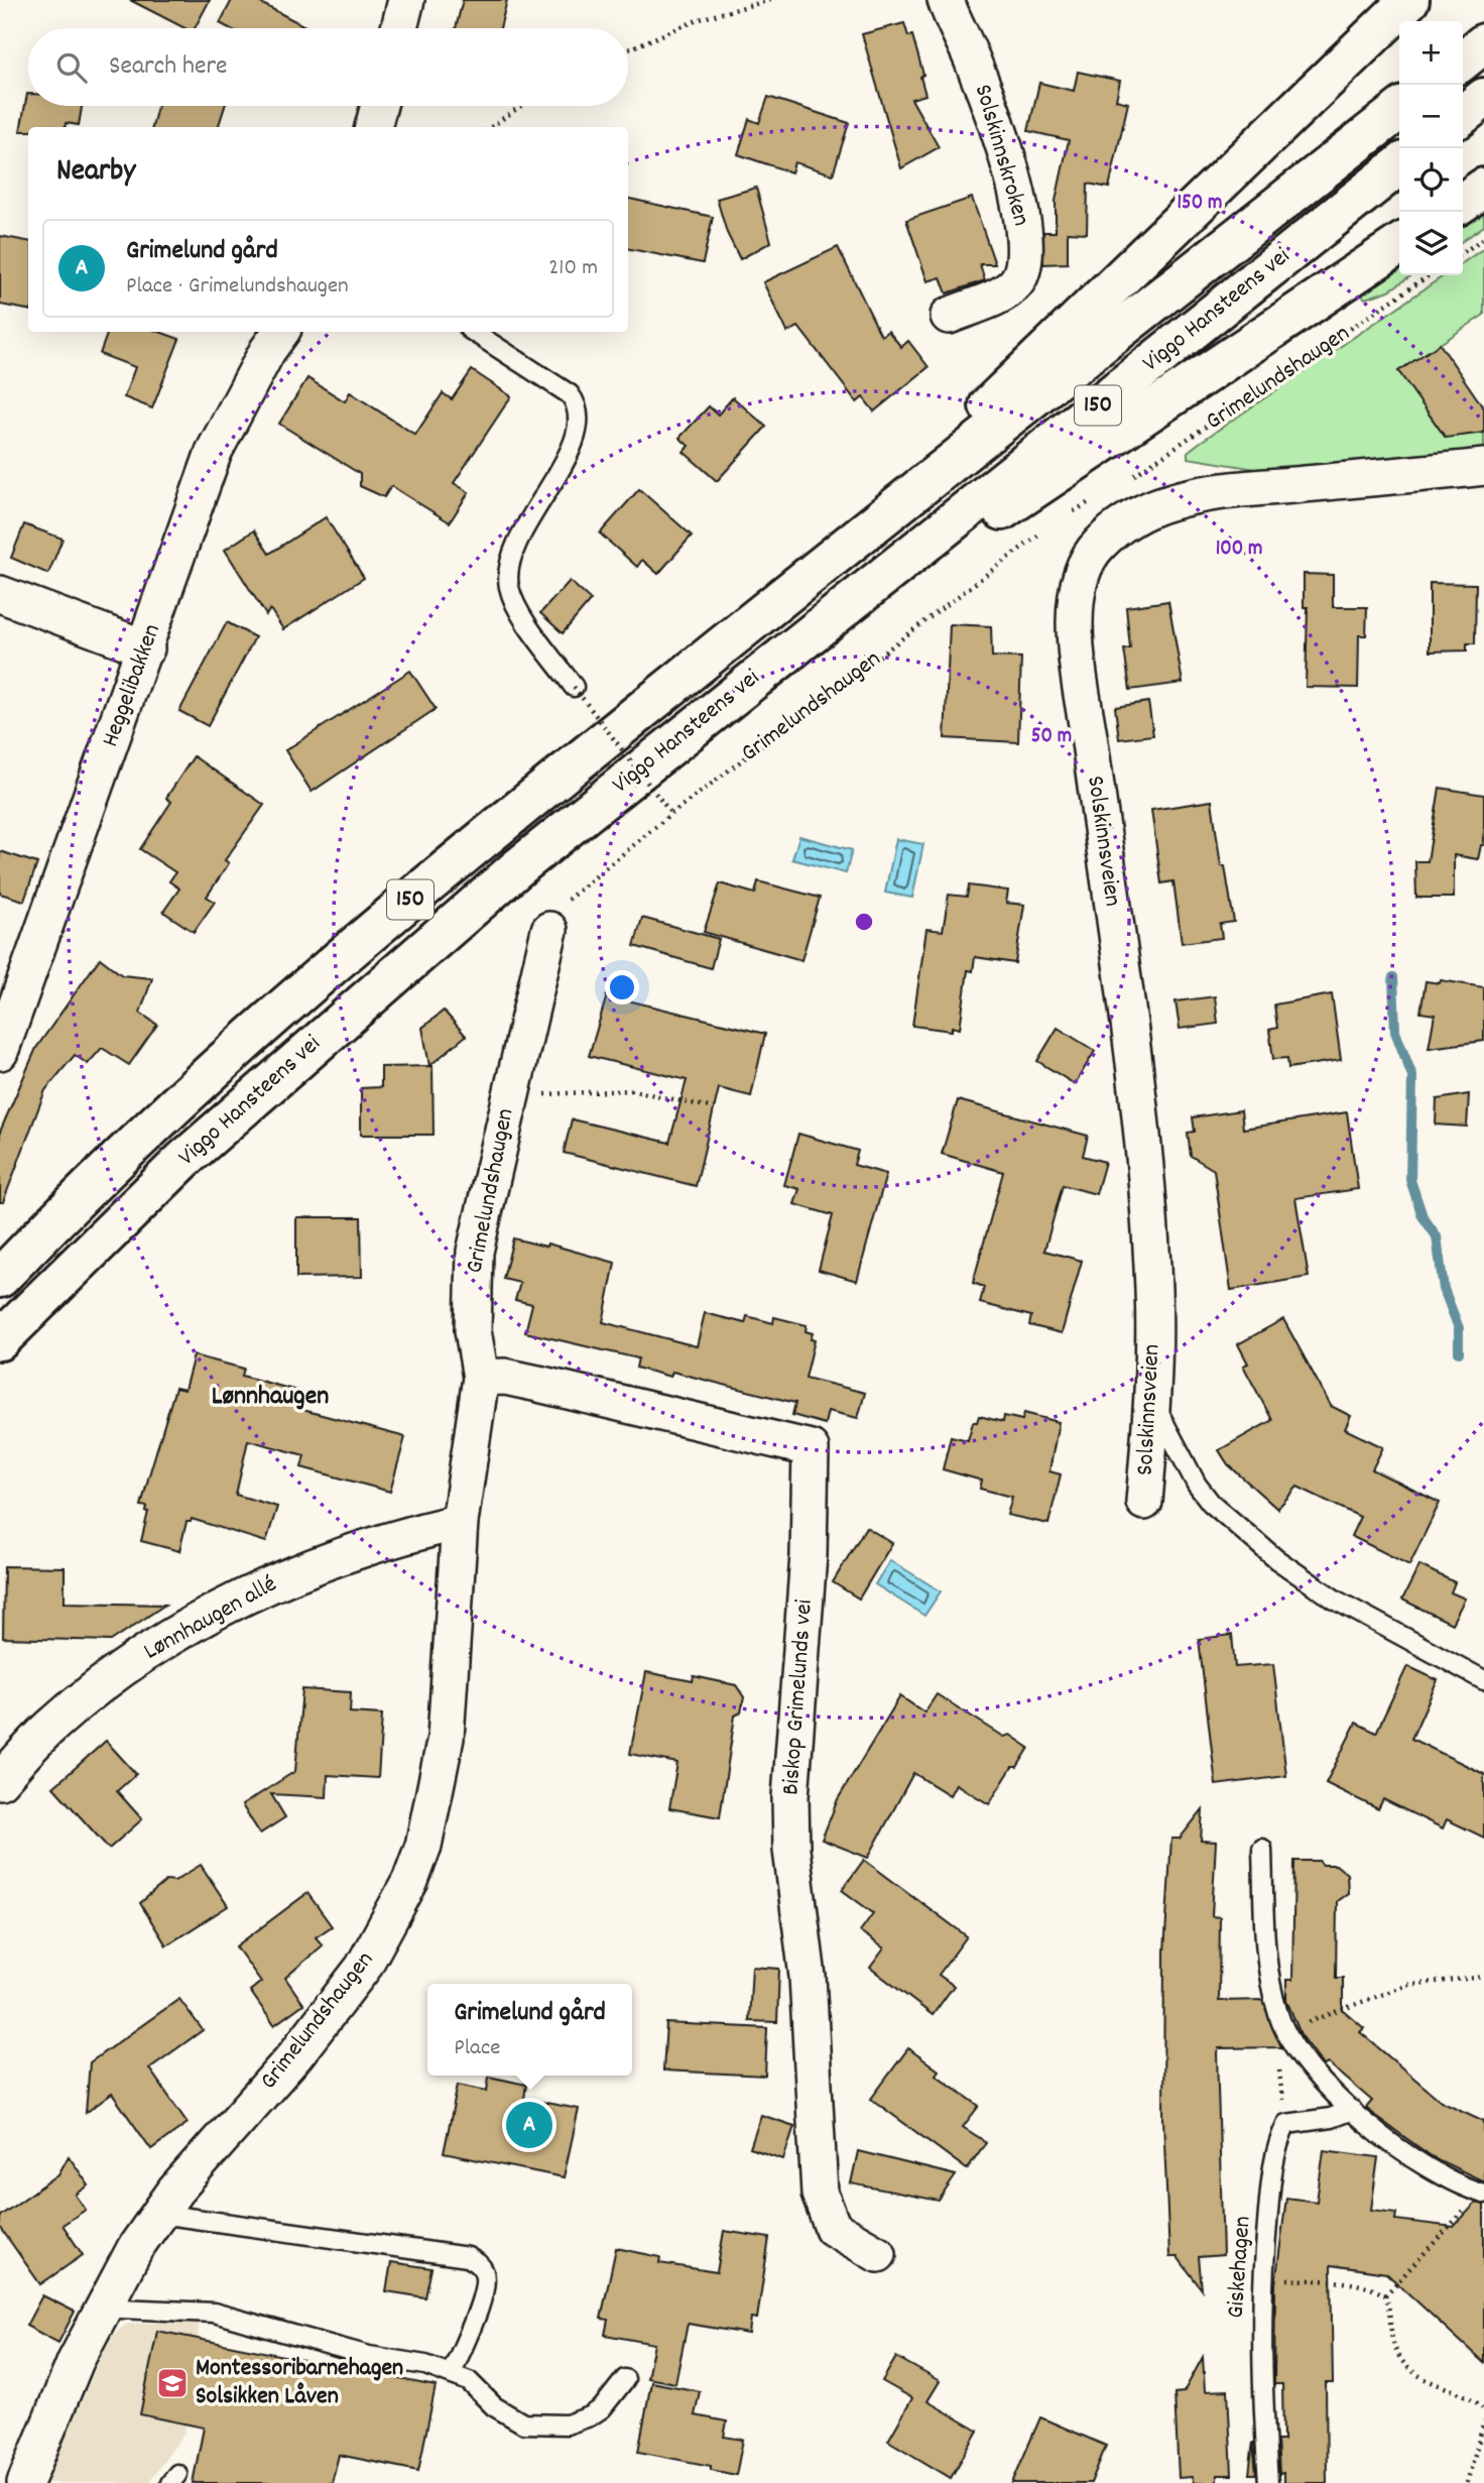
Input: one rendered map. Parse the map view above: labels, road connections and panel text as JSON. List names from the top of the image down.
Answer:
{
  "streets": {
    "highway": ["Viggo Hansteens vei", "150"],
    "street": [
      "Solskinnskroken",
      "Grimelundshaugen",
      "Heggelibakken",
      "Solskinnsveien",
      "Lønnhaugen allé",
      "Biskop Grimelunds vei"
    ],
    "lane": ["Giskehagen"]
  },
  "crossings": [
    ["Grimelundshaugen", "Lønnhaugen allé"],
    ["Grimelundshaugen", "Biskop Grimelunds vei"]
  ],
  "districts": ["Lønnhaugen"],
  "places": {
    "school or university": ["Montessoribarnehagen Solsikken Låven"]
  },
  "page": {
    "map_buttons": ["+", "−"],
    "search": "Search here",
    "heading": "Nearby",
    "list": [
      {
        "mark": "A",
        "name": "Grimelund gård",
        "note": "Place · Grimelundshaugen",
        "value": "210 m"
      }
    ],
    "popup": ["Grimelund gård", "Place"],
    "pins": "A"
  },
  "rings": ["150 m", "100 m", "50 m"]
}
